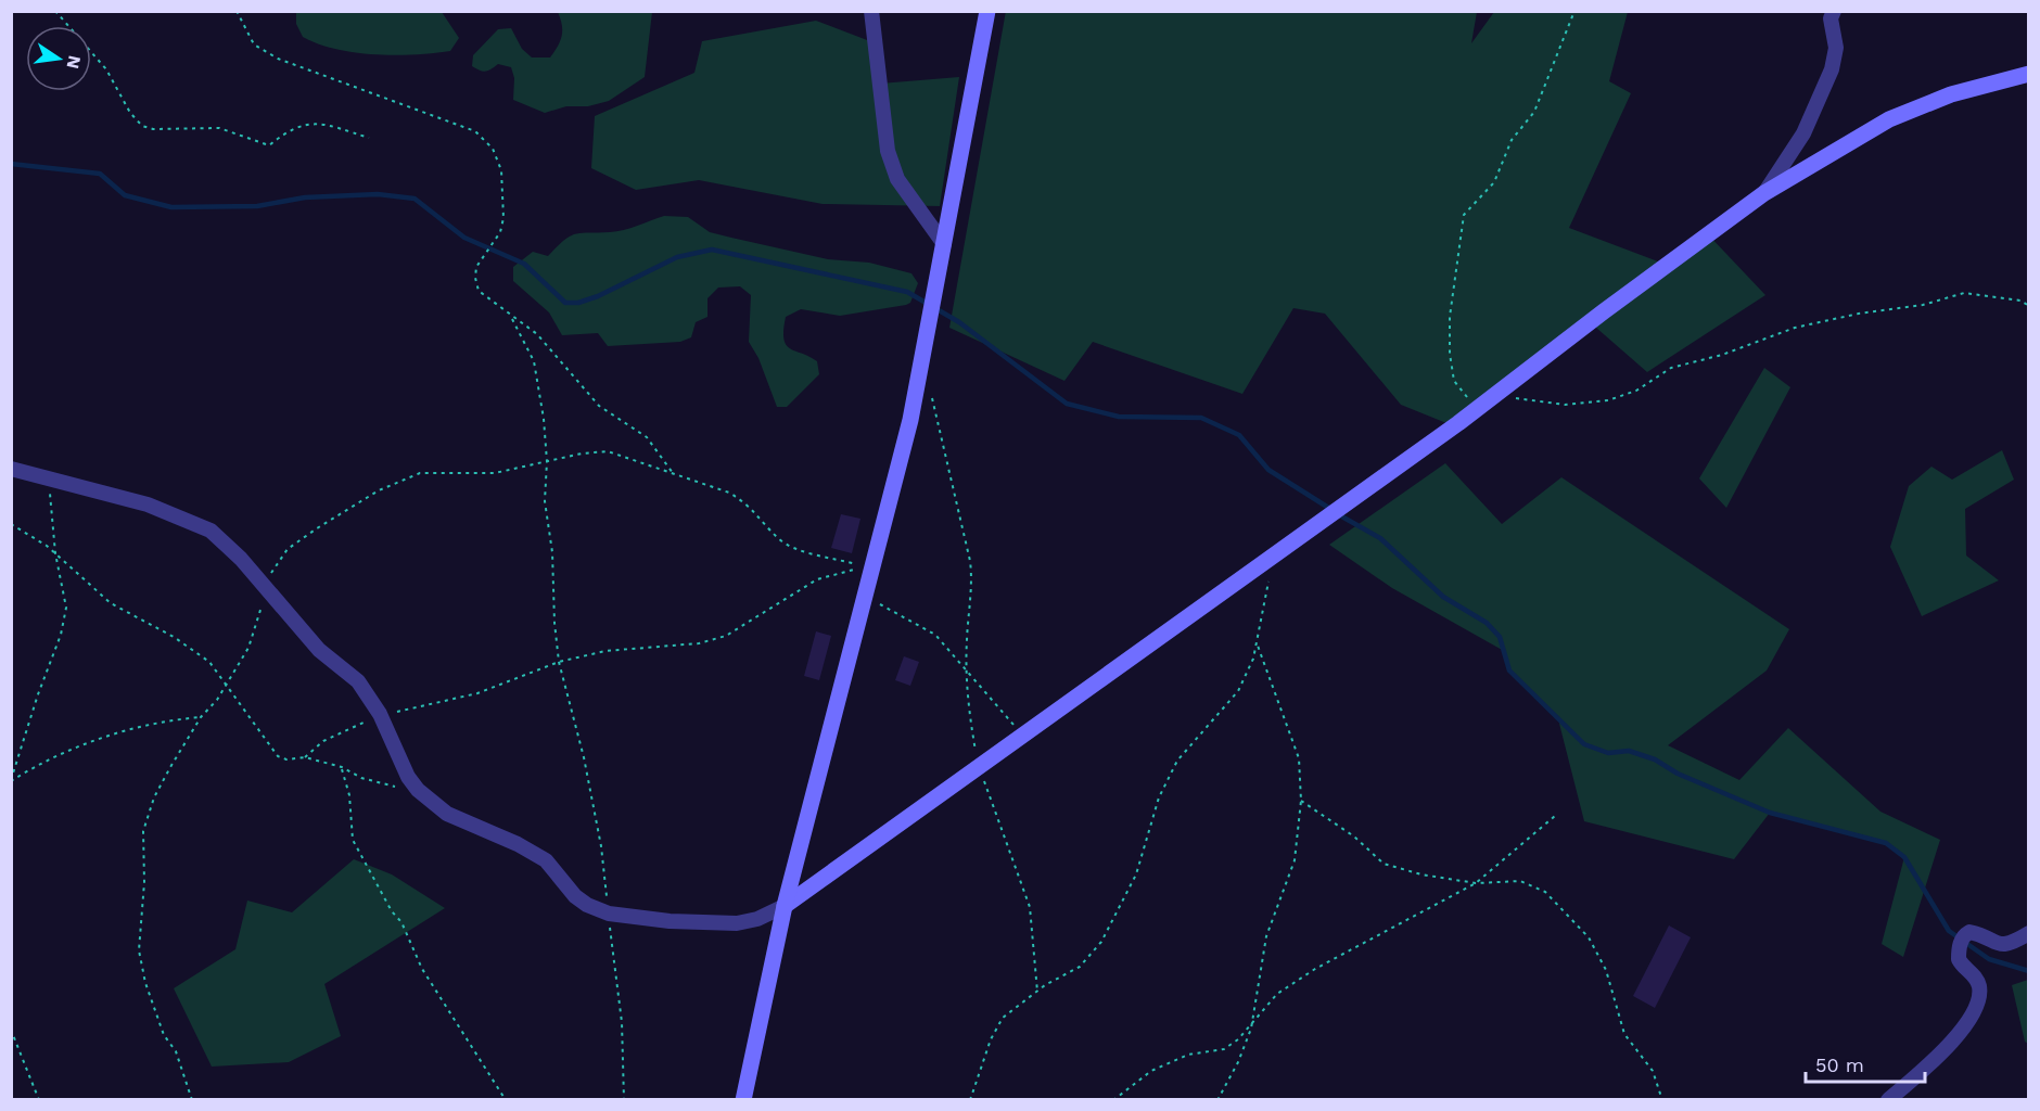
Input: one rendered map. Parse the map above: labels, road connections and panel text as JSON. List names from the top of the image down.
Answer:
{
  "scale_bar": "50 m",
  "north": "right"
}
